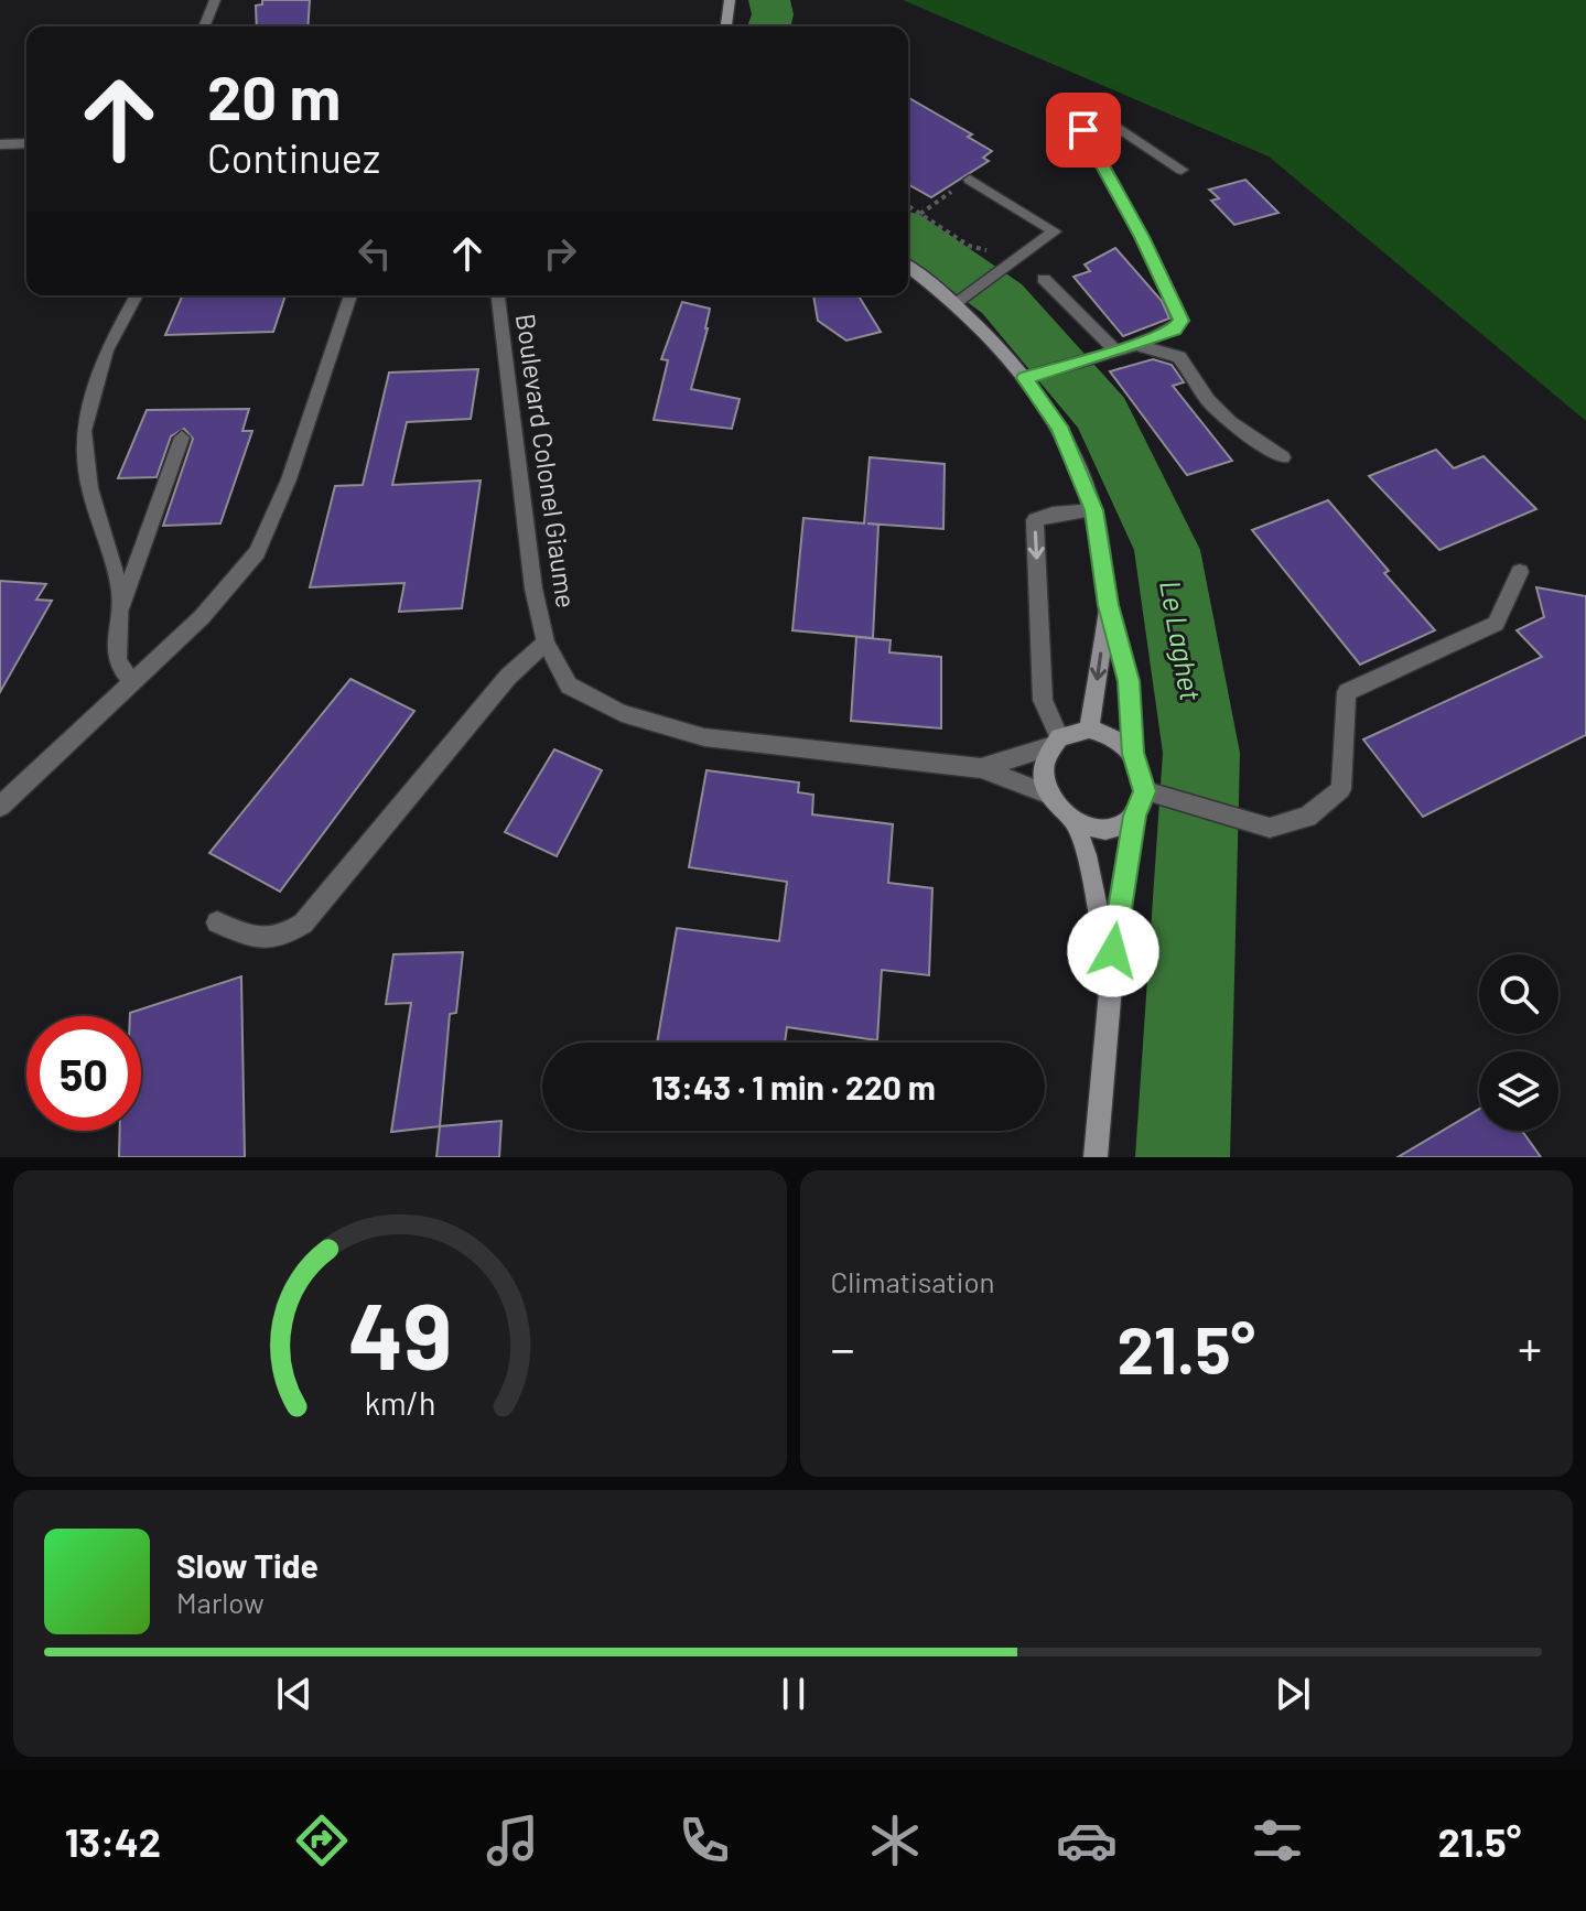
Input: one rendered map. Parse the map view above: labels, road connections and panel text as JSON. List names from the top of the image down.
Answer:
{
  "streets": {
    "street": ["Boulevard Colonel Giaume"]
  },
  "water": ["Le Laghet"],
  "page": {
    "turn": ["20 m", "Continuez"],
    "limit": "50",
    "trip": "13:43 · 1 min · 220 m",
    "tile": "Climatisation",
    "heat": ["−", "21.5°", "+"],
    "song": ["Slow Tide", "Marlow"],
    "tabs": ["13:42", "21.5°"],
    "gauge": ["49", "km/h"]
  }
}
